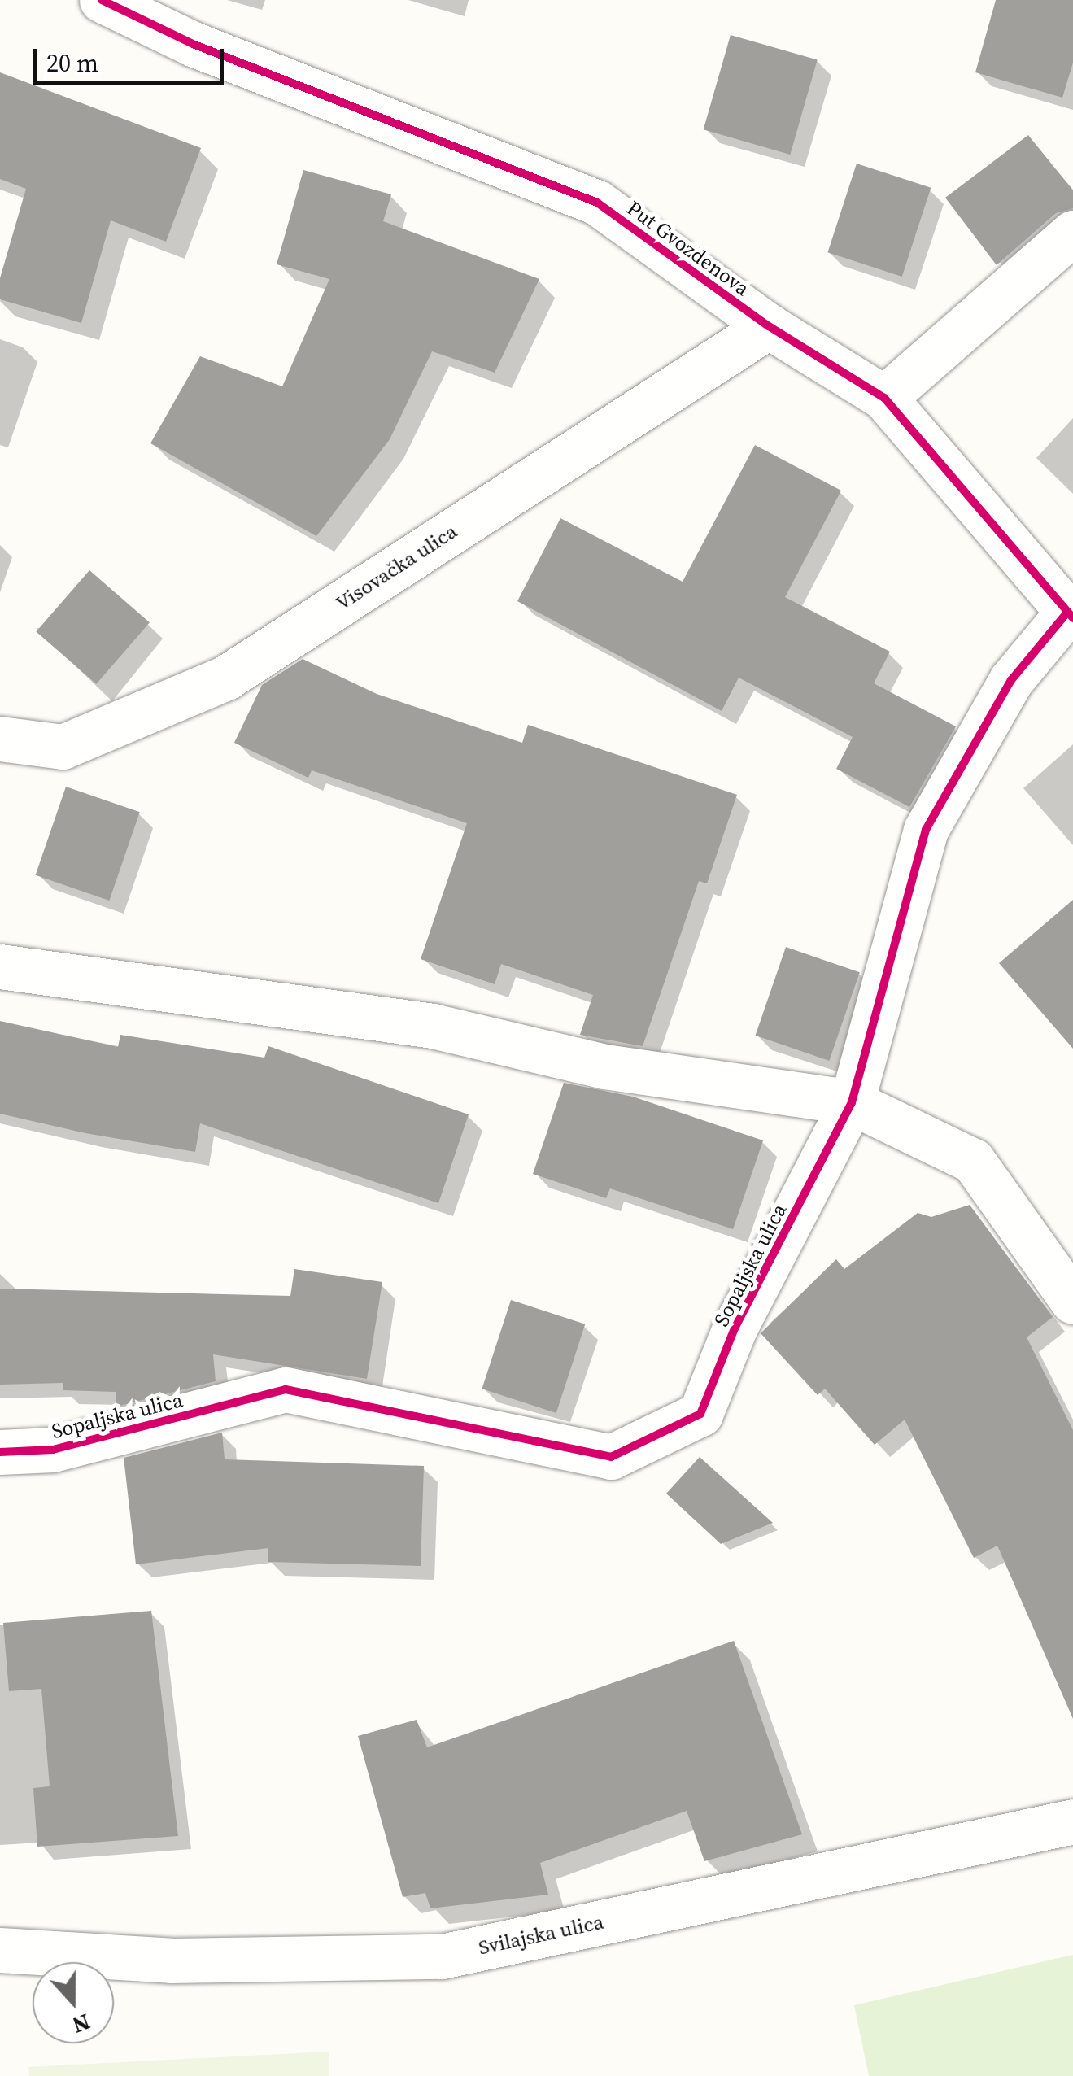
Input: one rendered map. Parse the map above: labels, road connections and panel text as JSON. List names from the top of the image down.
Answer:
{
  "streets": {
    "street": [
      "Put Gvozdenova",
      "Visovačka ulica",
      "Sopaljska ulica",
      "Svilajska ulica"
    ]
  },
  "crossings": [
    ["Put Gvozdenova", "Visovačka ulica"],
    ["Put Gvozdenova", "Sopaljska ulica"]
  ],
  "scale_bar": "20 m",
  "north": "bottom"
}
